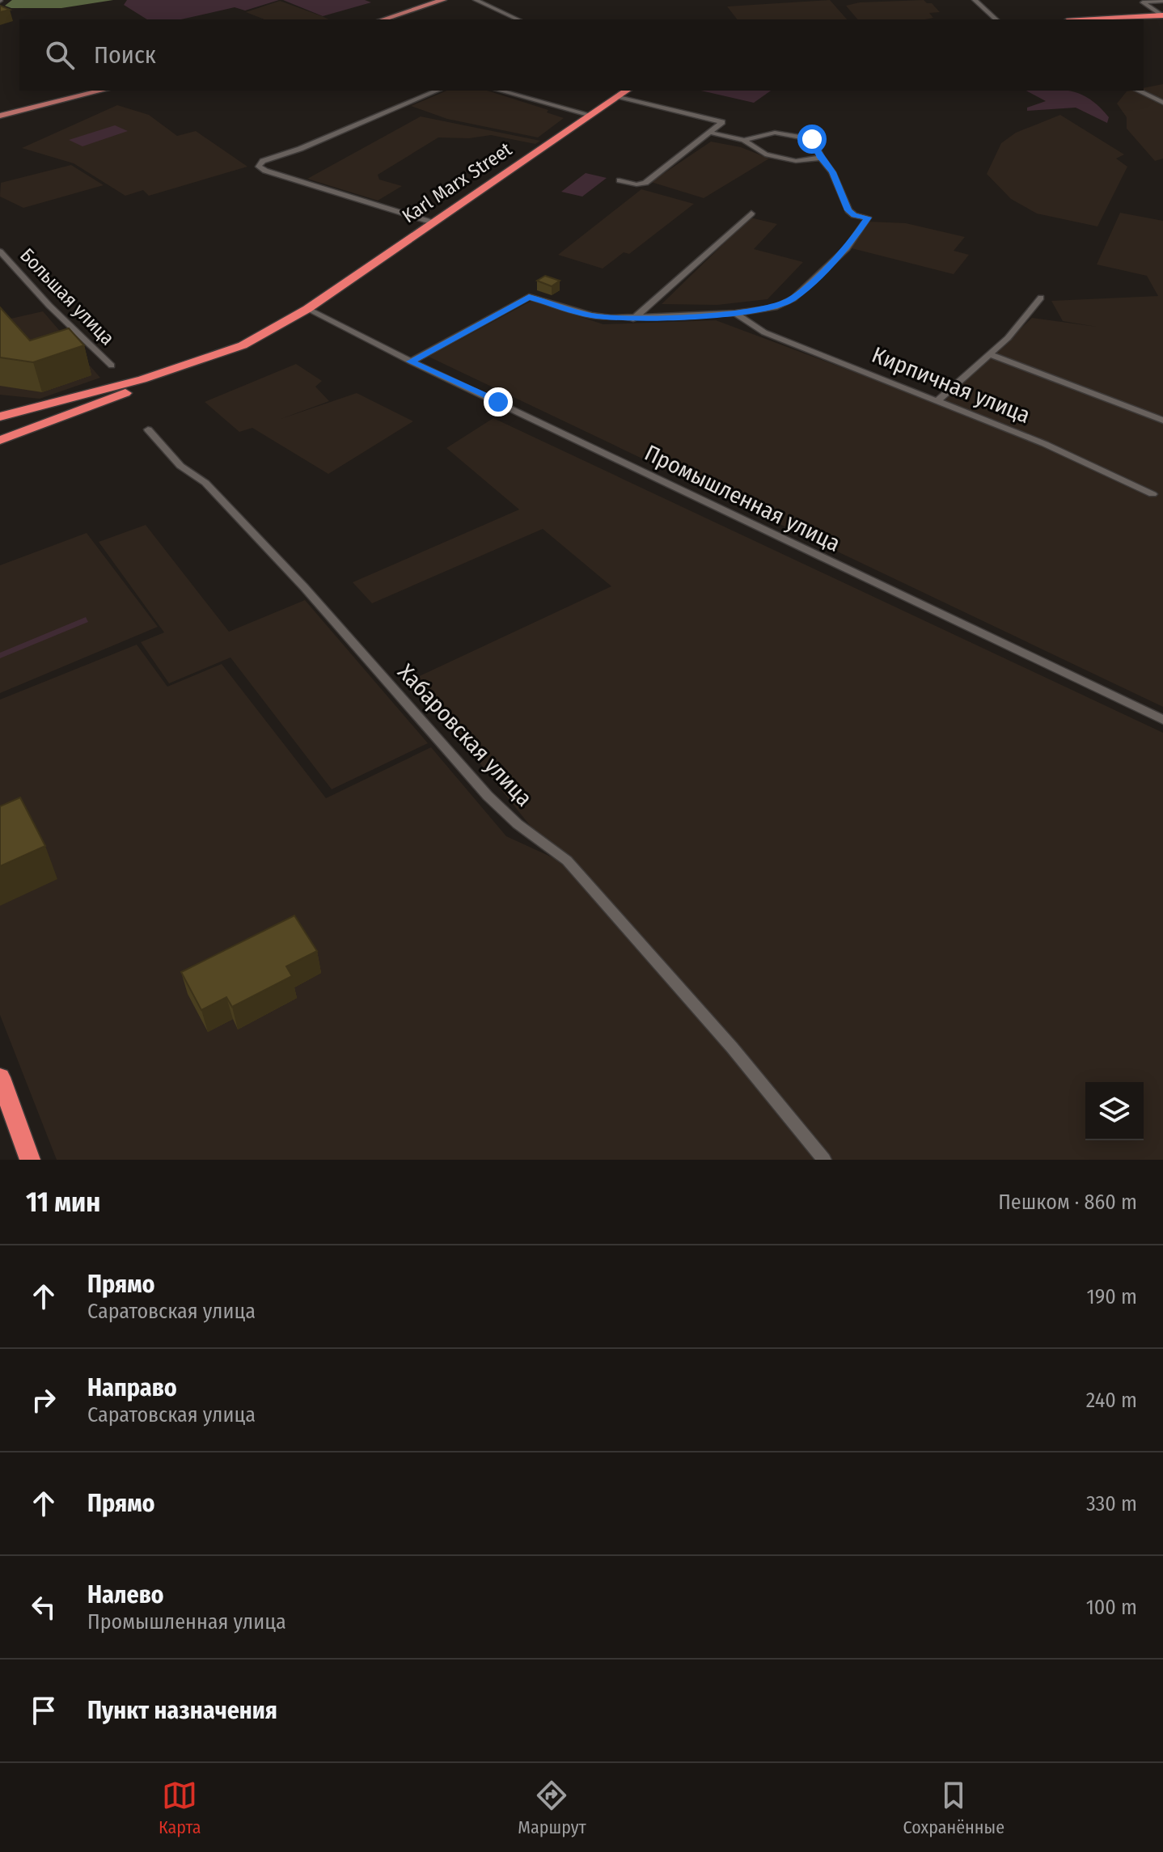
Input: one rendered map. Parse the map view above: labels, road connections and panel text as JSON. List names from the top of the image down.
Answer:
{
  "streets": {
    "highway": ["Karl Marx Street"],
    "street": [
      "Большая улица",
      "Кирпичная улица",
      "Промышленная улица",
      "Хабаровская улица"
    ]
  },
  "crossings": [
    ["Karl Marx Street", "Промышленная улица"]
  ],
  "page": {
    "search": "Поиск",
    "heading": ["11 мин", "Пешком · 860 m"],
    "list": [
      ["Прямо", "Саратовская улица", "190 m"],
      ["Направо", "Саратовская улица", "240 m"],
      ["Прямо", "330 m"],
      ["Налево", "Промышленная улица", "100 m"],
      "Пункт назначения"
    ],
    "nav": ["Карта", "Маршрут", "Сохранённые"]
  }
}
